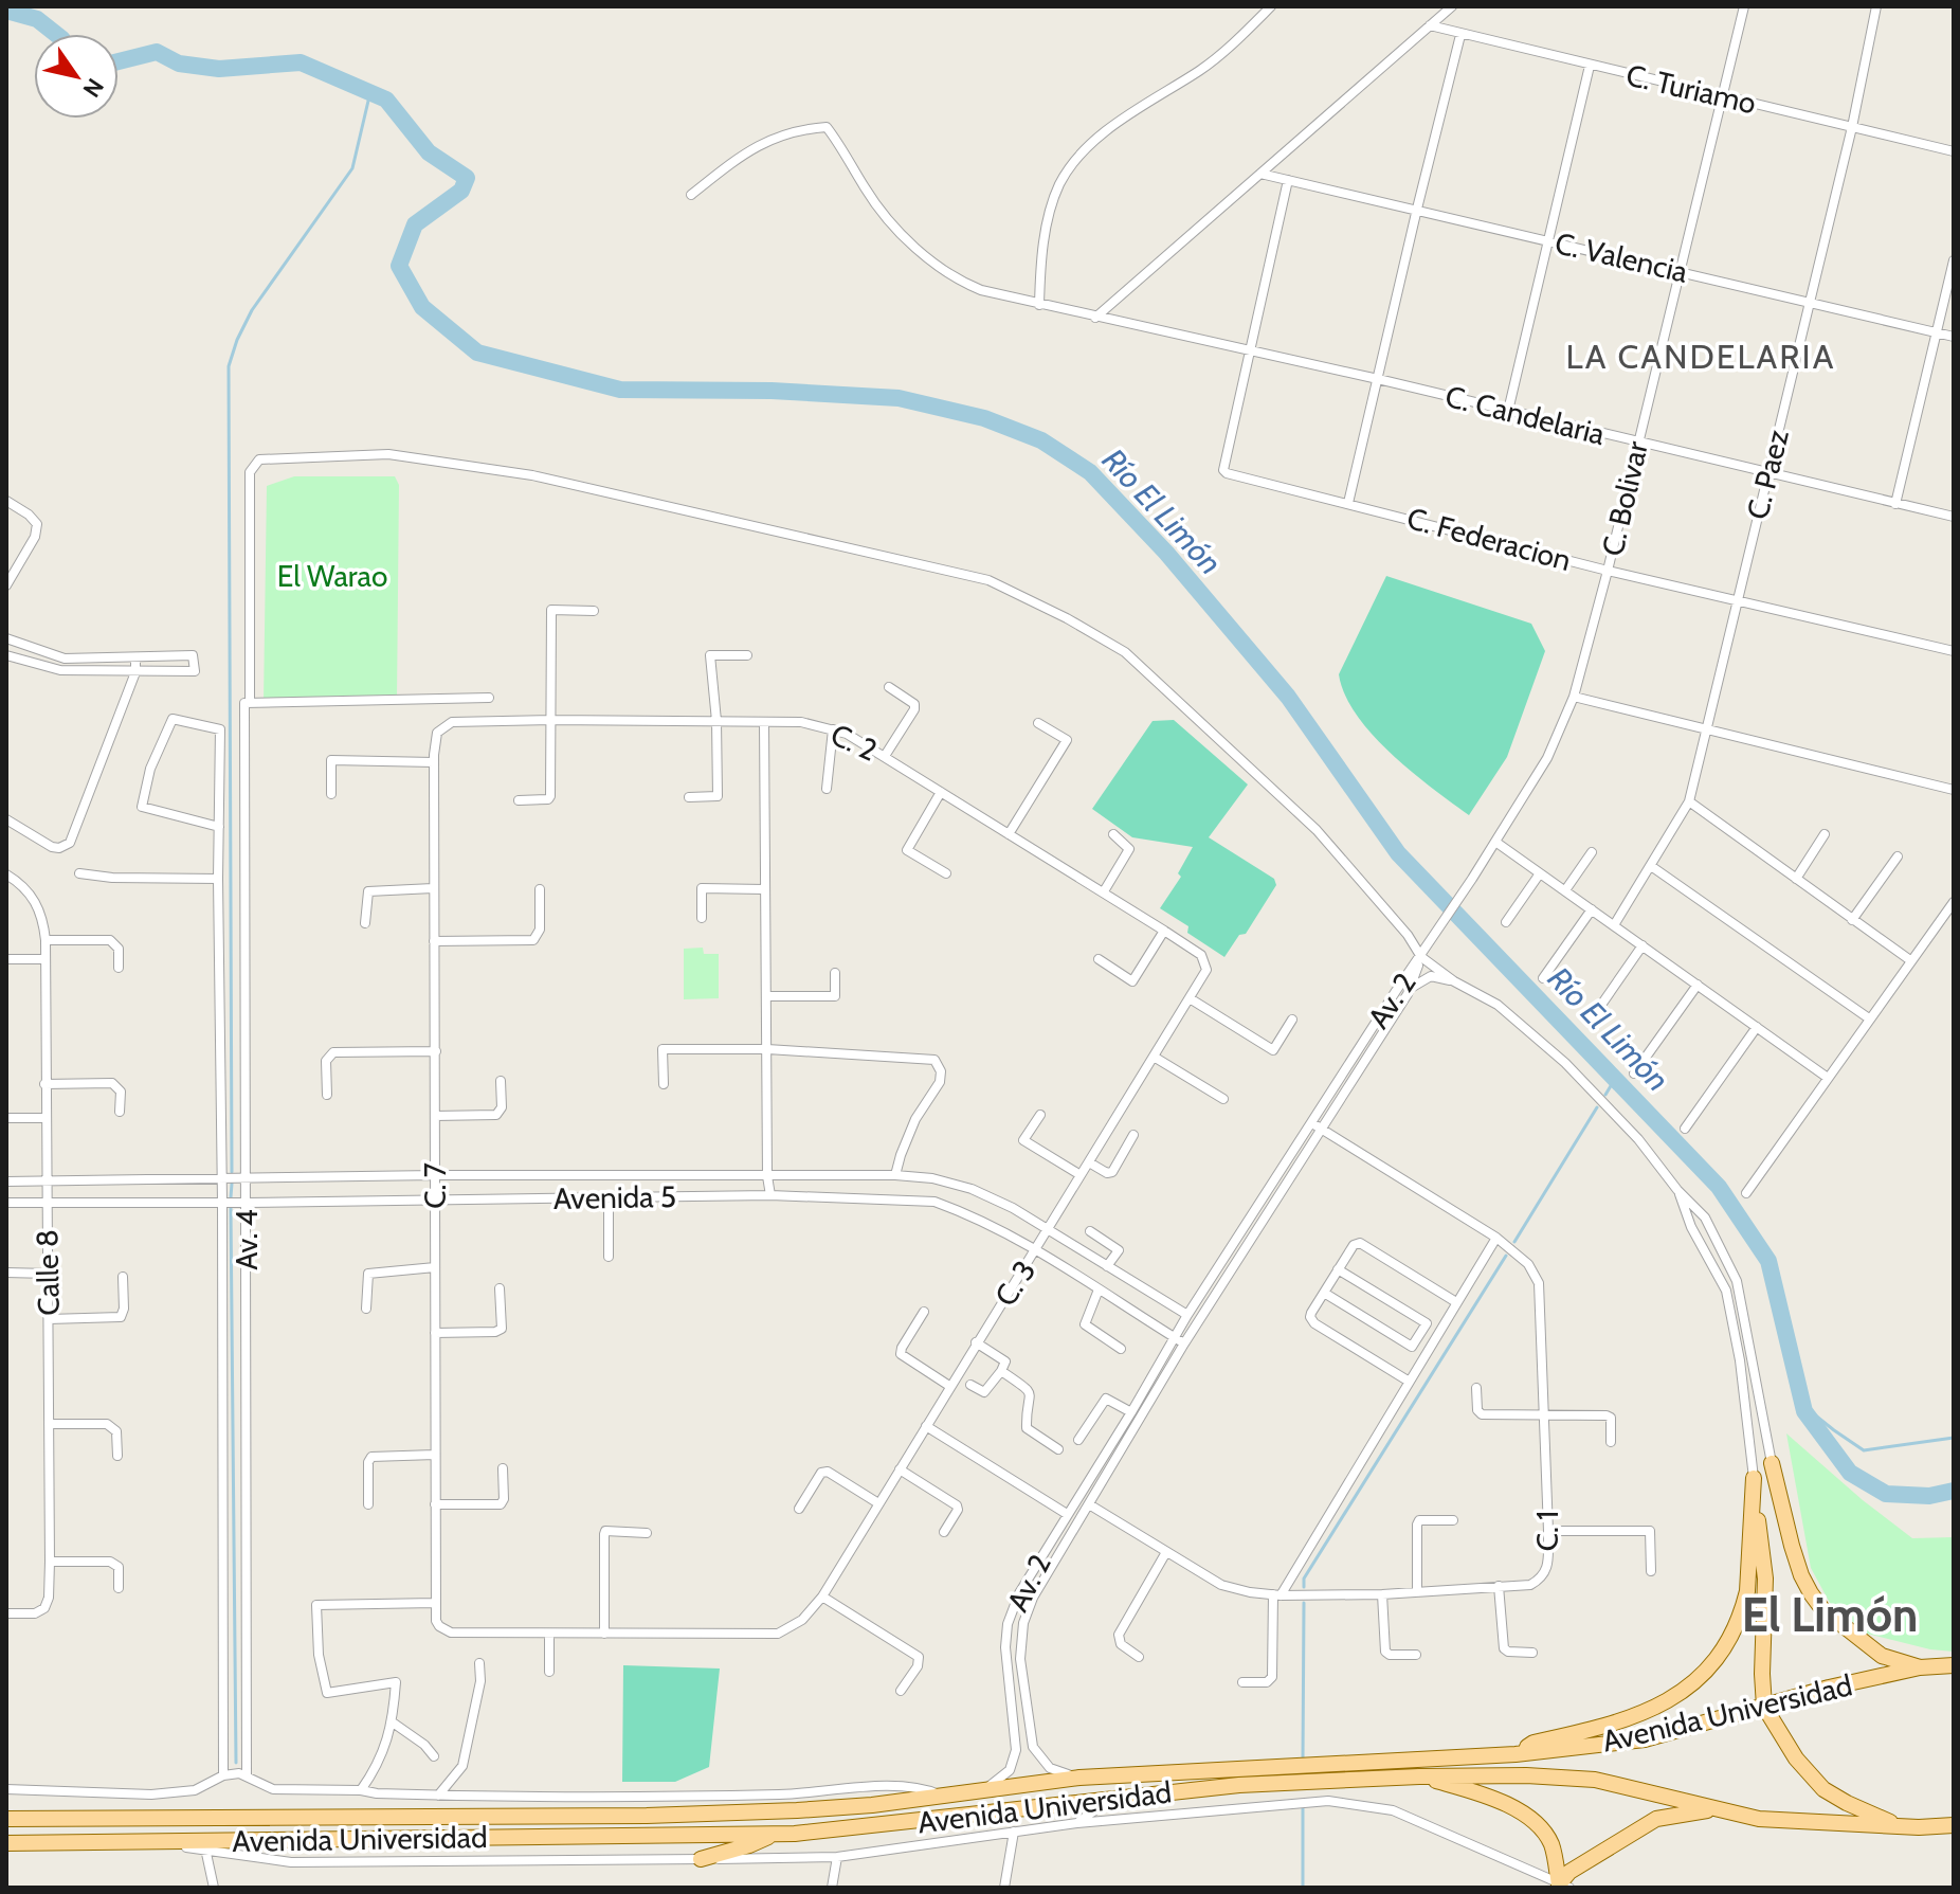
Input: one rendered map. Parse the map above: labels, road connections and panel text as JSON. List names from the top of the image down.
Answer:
{
  "streets": {
    "main road": ["Avenida Universidad"],
    "street": [
      "C. Turiamo",
      "C. Valencia",
      "C. Candelaria",
      "C. Paez",
      "C. Bolivar",
      "C. Federacion",
      "C. 2",
      "Av. 2",
      "C. 7",
      "Avenida 5",
      "Av. 4",
      "Calle 8",
      "C. 3",
      "C. 1"
    ]
  },
  "crossings": [
    ["C. Turiamo", "C. Paez"],
    ["C. Turiamo", "C. Bolivar"],
    ["C. Valencia", "C. Paez"],
    ["C. Valencia", "C. Bolivar"],
    ["C. Candelaria", "C. Paez"],
    ["C. Candelaria", "C. Bolivar"],
    ["C. Candelaria", "C. Federacion"],
    ["C. Paez", "C. Federacion"],
    ["C. Bolivar", "C. Federacion"],
    ["C. Bolivar", "Av. 2"],
    ["C. Bolivar", "Av. 4"],
    ["C. 2", "C. 7"],
    ["C. 2", "C. 3"],
    ["Av. 2", "Avenida 5"],
    ["Av. 2", "Av. 4"],
    ["Av. 2", "C. 1"],
    ["Av. 2", "Avenida Universidad"],
    ["C. 7", "Avenida 5"],
    ["C. 7", "C. 3"],
    ["Avenida 5", "Av. 4"],
    ["Avenida 5", "Calle 8"],
    ["Avenida 5", "C. 3"],
    ["Av. 4", "Avenida Universidad"]
  ],
  "districts": ["LA CANDELARIA", "El Limón"],
  "water": ["Río El Limón"],
  "parks": ["El Warao"],
  "north": "bottom right"
}
